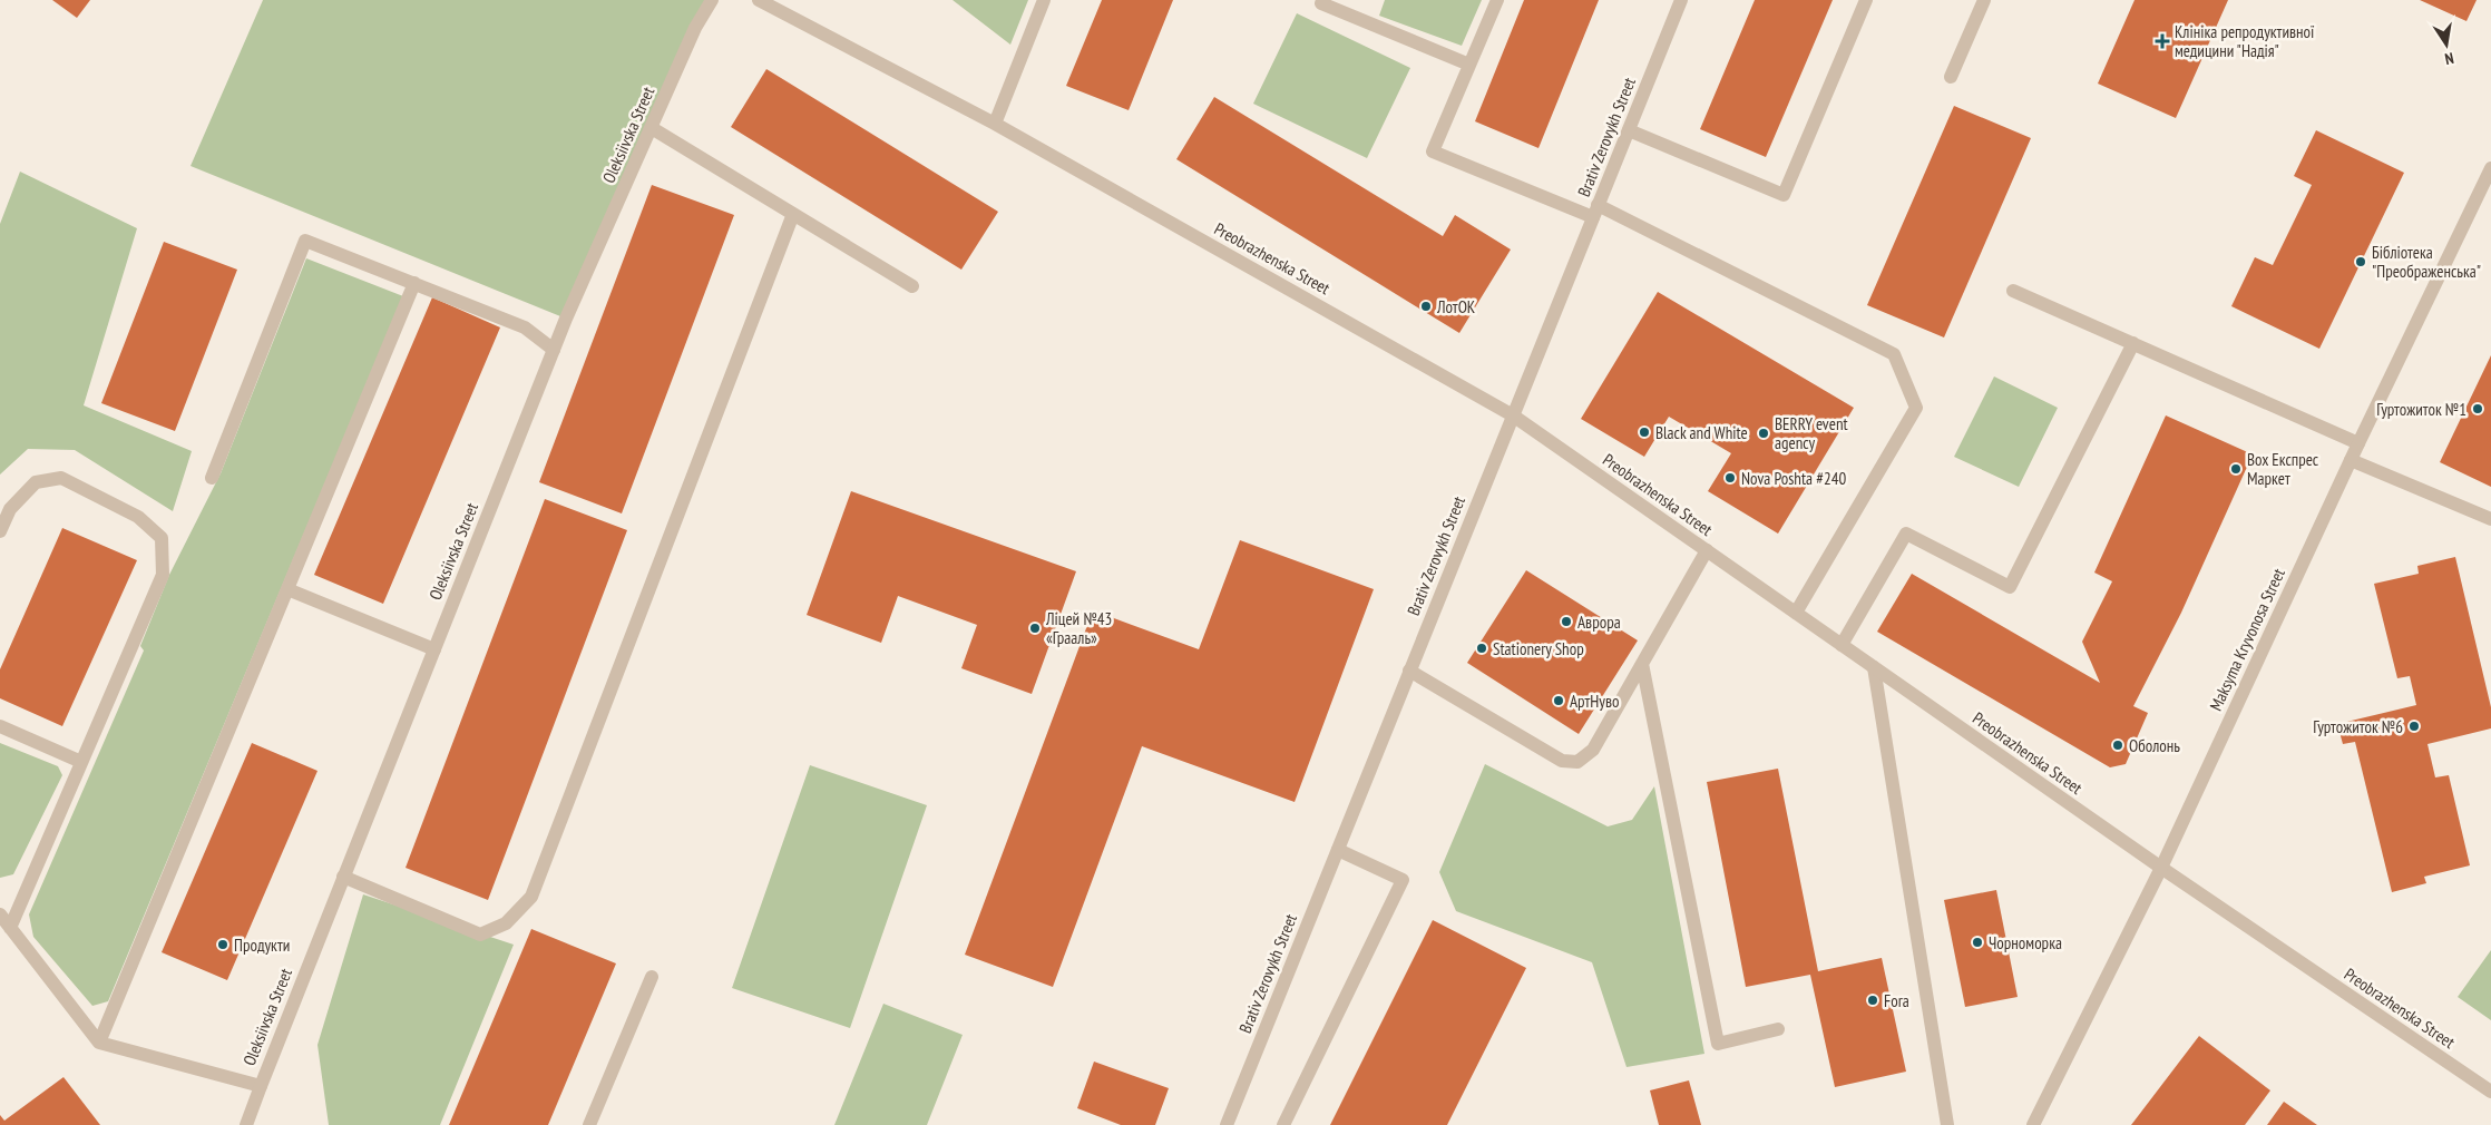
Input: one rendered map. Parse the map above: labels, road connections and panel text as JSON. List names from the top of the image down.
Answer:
{
  "streets": {
    "street": [
      "Oleksiivska Street",
      "Brativ Zerovykh Street",
      "Preobrazhenska Street",
      "Maksyma Kryvonosa Street"
    ]
  },
  "crossings": [
    ["Brativ Zerovykh Street", "Preobrazhenska Street"],
    ["Preobrazhenska Street", "Maksyma Kryvonosa Street"]
  ],
  "places": {
    "health": ["Клініка репродуктивної медицини \"Надія\""],
    "other": [
      "Бібліотека \"Преображенська\"",
      "ЛотОК",
      "Гуртожиток №1",
      "Black and White",
      "BERRY event agency",
      "Box Експрес Маркет",
      "Nova Poshta #240",
      "Аврора",
      "Ліцей №43 «Грааль»",
      "Stationery Shop",
      "АртНуво",
      "Гуртожиток №6",
      "Оболонь",
      "Чорноморка",
      "Продукти",
      "Fora"
    ]
  },
  "north": "bottom"
}
